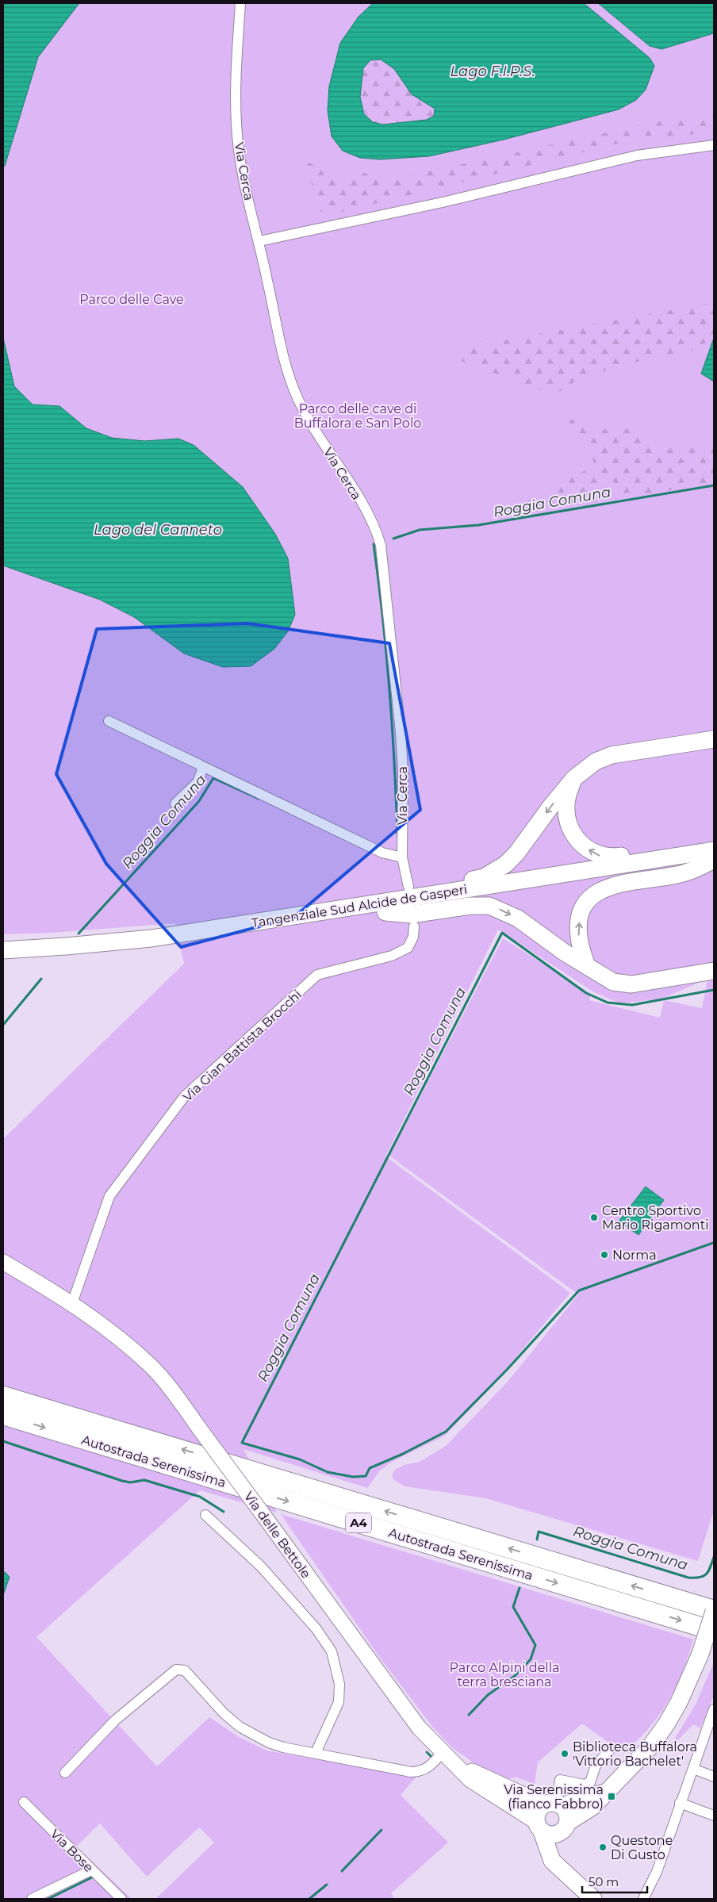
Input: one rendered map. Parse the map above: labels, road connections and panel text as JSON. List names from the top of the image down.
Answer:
{
  "streets": {
    "highway": ["Autostrada Serenissima", "A4"],
    "main road": ["Tangenziale Sud Alcide de Gasperi", "Via delle Bettole"],
    "street": ["Via Cerca", "Via Gian Battista Brocchi", "Via Bose"]
  },
  "crossings": [
    ["Via Gian Battista Brocchi", "Via delle Bettole"]
  ],
  "water": ["Lago F.I.P.S.", "Roggia Comuna", "Lago del Canneto"],
  "parks": ["Parco delle Cave", "Parco delle cave di Buffalora e San Polo", "Parco Alpini della terra bresciana"],
  "places": {
    "other": [
      "Centro Sportivo Mario Rigamonti",
      "Norma",
      "Biblioteca Buffalora 'Vittorio Bachelet'",
      "Questone Di Gusto"
    ],
    "transit": ["Via Serenissima (fianco Fabbro)"]
  },
  "scale_bar": "50 m"
}
